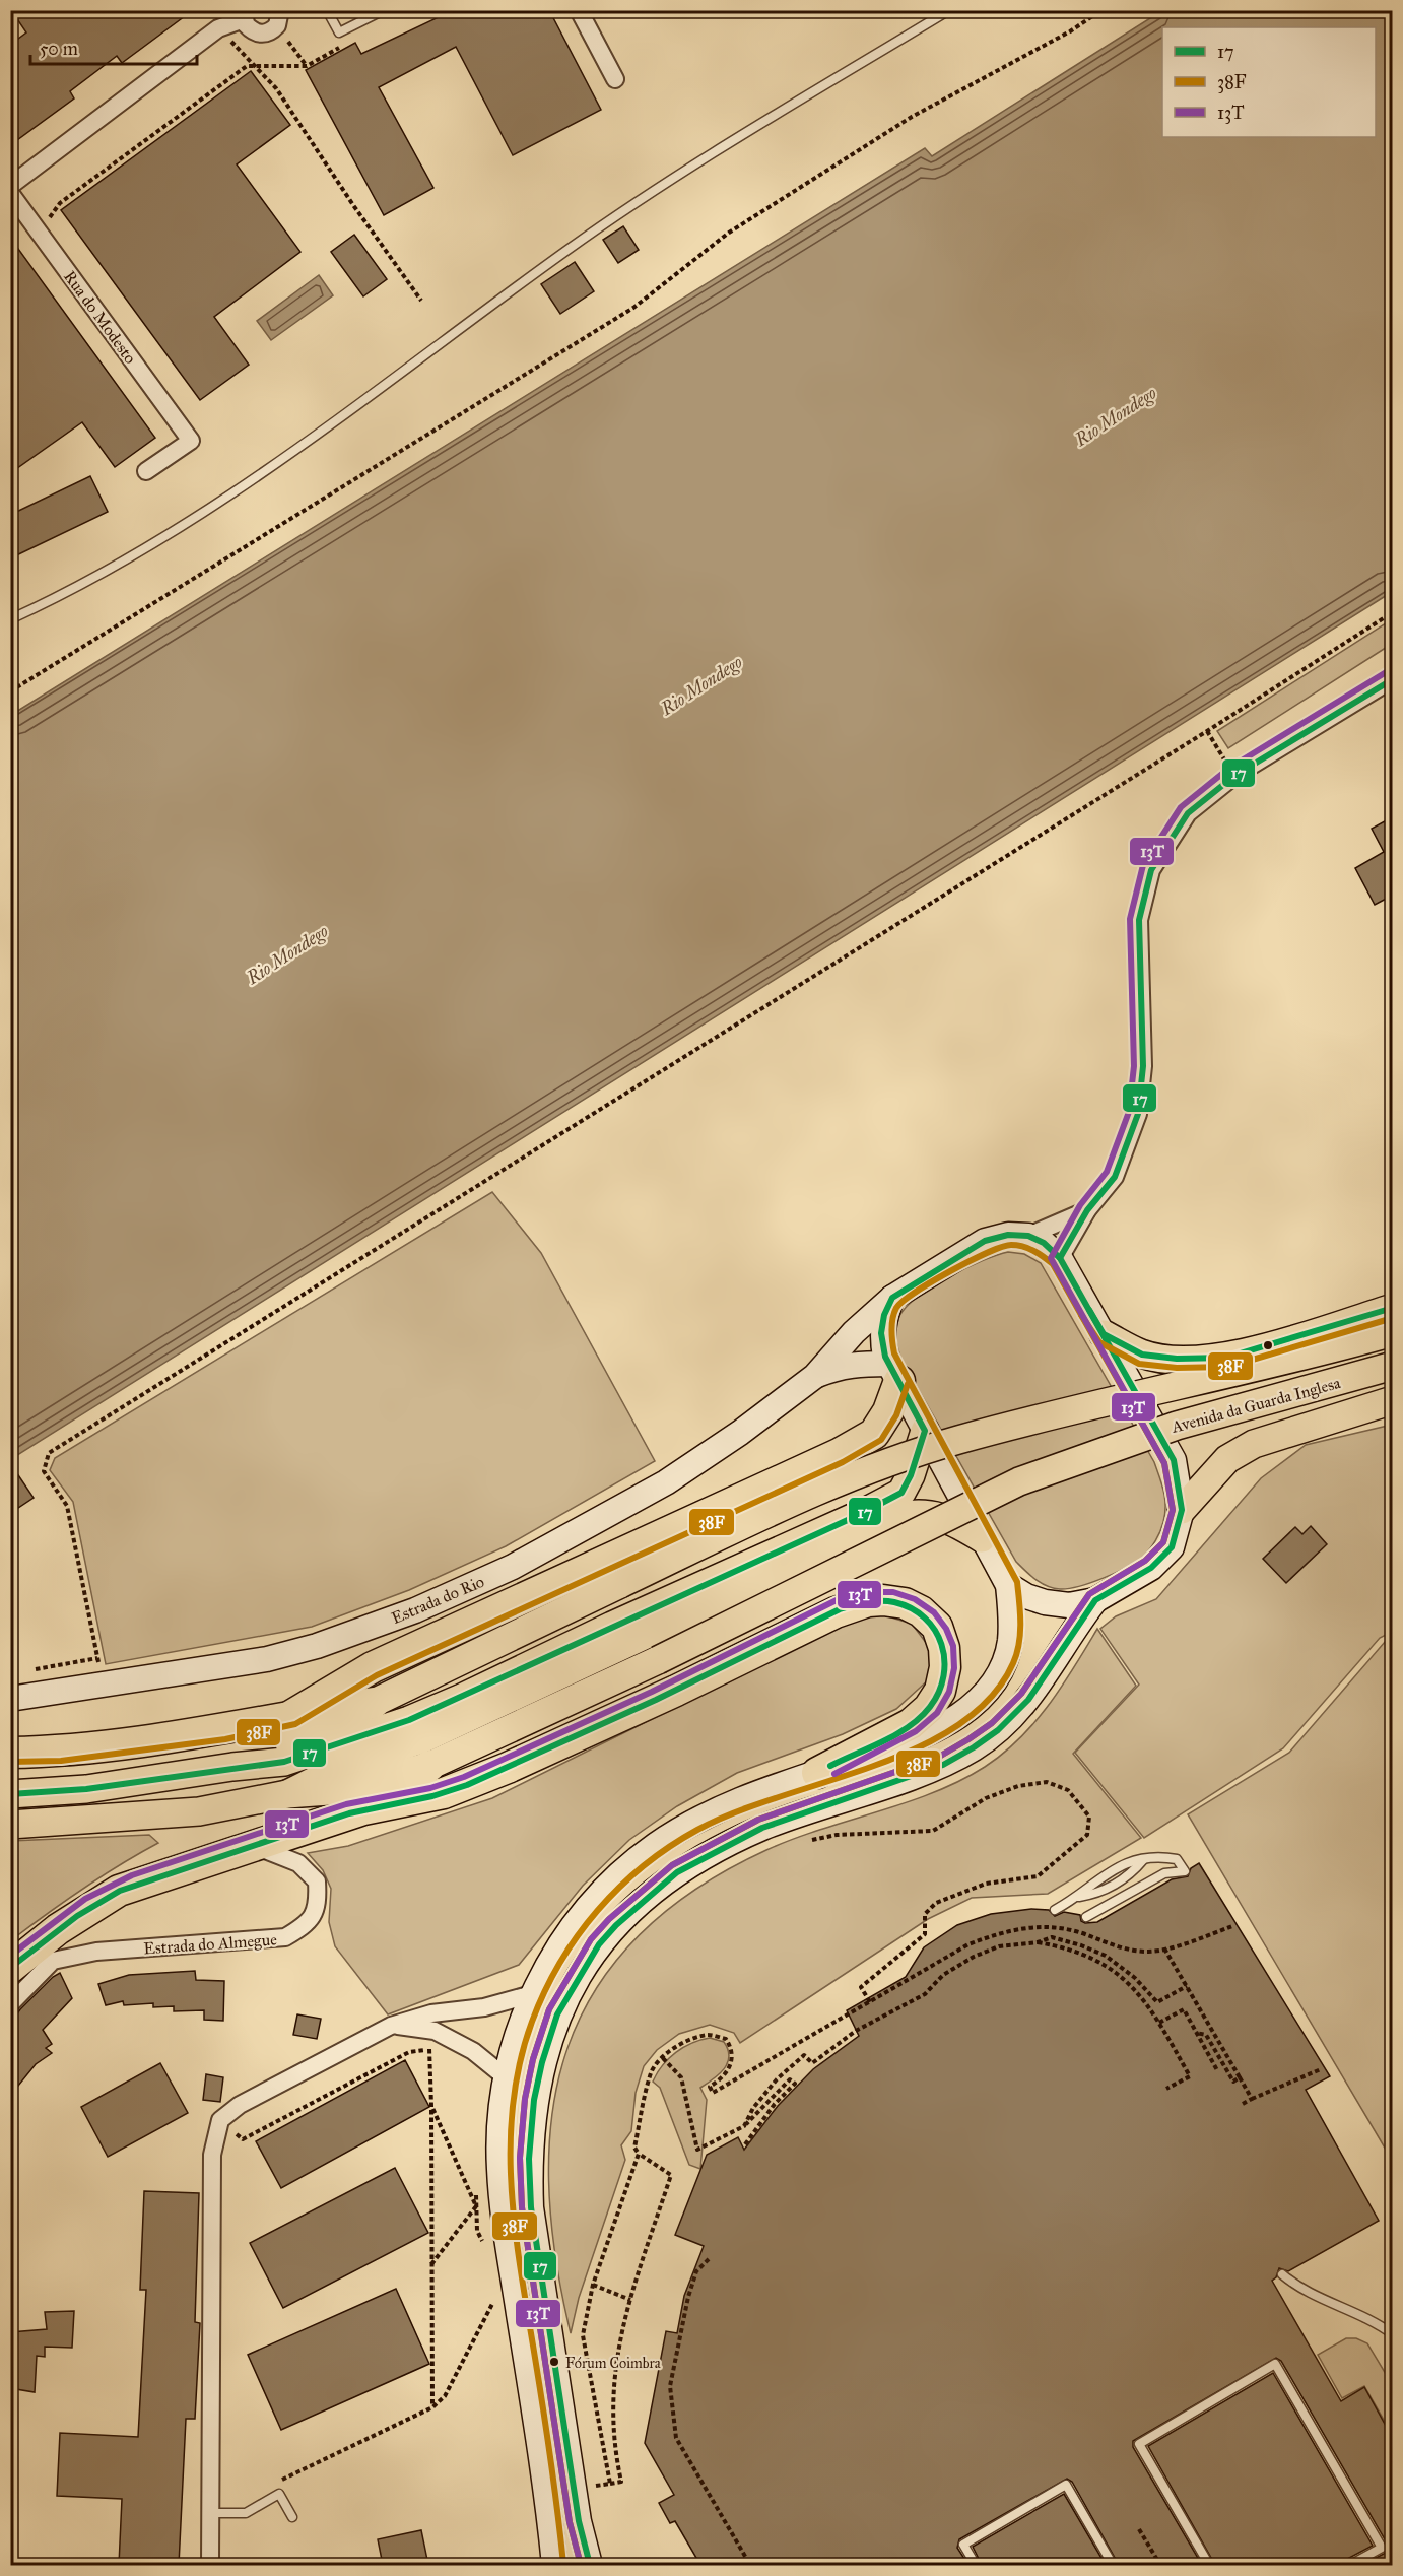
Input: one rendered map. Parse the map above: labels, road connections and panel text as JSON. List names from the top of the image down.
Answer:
{
  "streets": {
    "main road": ["Avenida da Guarda Inglesa", "Estrada do Rio"],
    "street": ["Rua do Modesto", "Estrada do Almegue"]
  },
  "water": ["Rio Mondego"],
  "places": ["Fórum Coimbra"],
  "lines": ["transit line 13T", "transit line 17", "transit line 38F"],
  "legend": ["17", "38F", "13T"],
  "scale_bar": "50 m"
}
